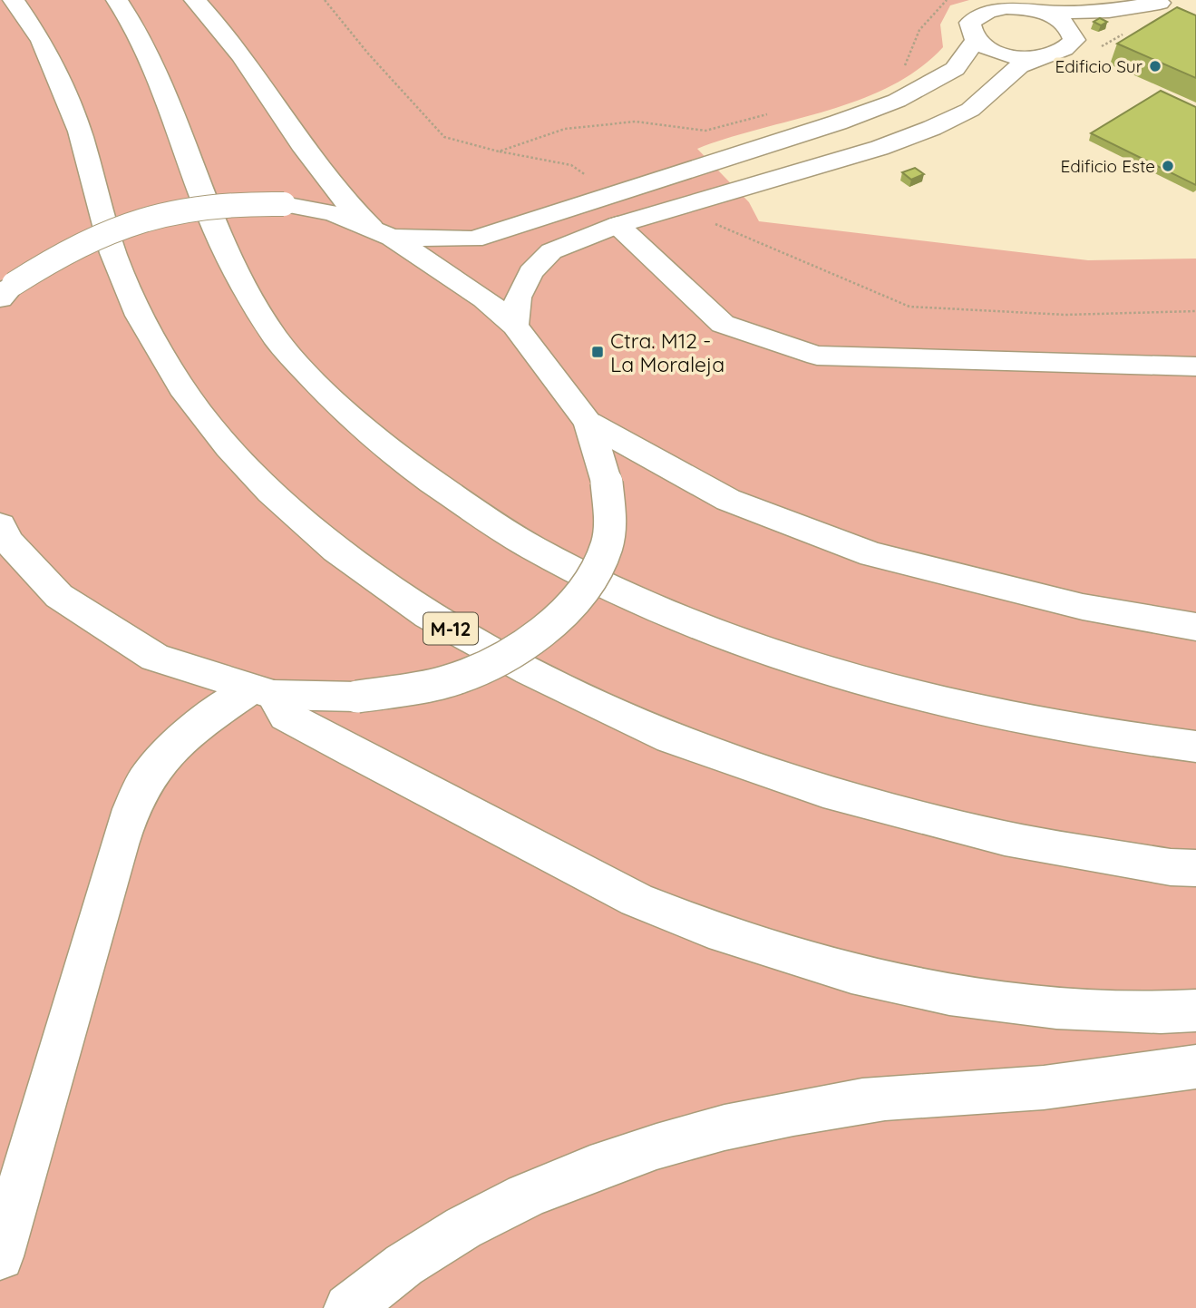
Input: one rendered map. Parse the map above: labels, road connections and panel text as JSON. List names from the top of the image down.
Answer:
{
  "streets": {
    "main road": ["M-12"]
  },
  "places": {
    "other": ["Edificio Sur", "Edificio Este"],
    "transit": ["Ctra. M12 - La Moraleja"]
  }
}
